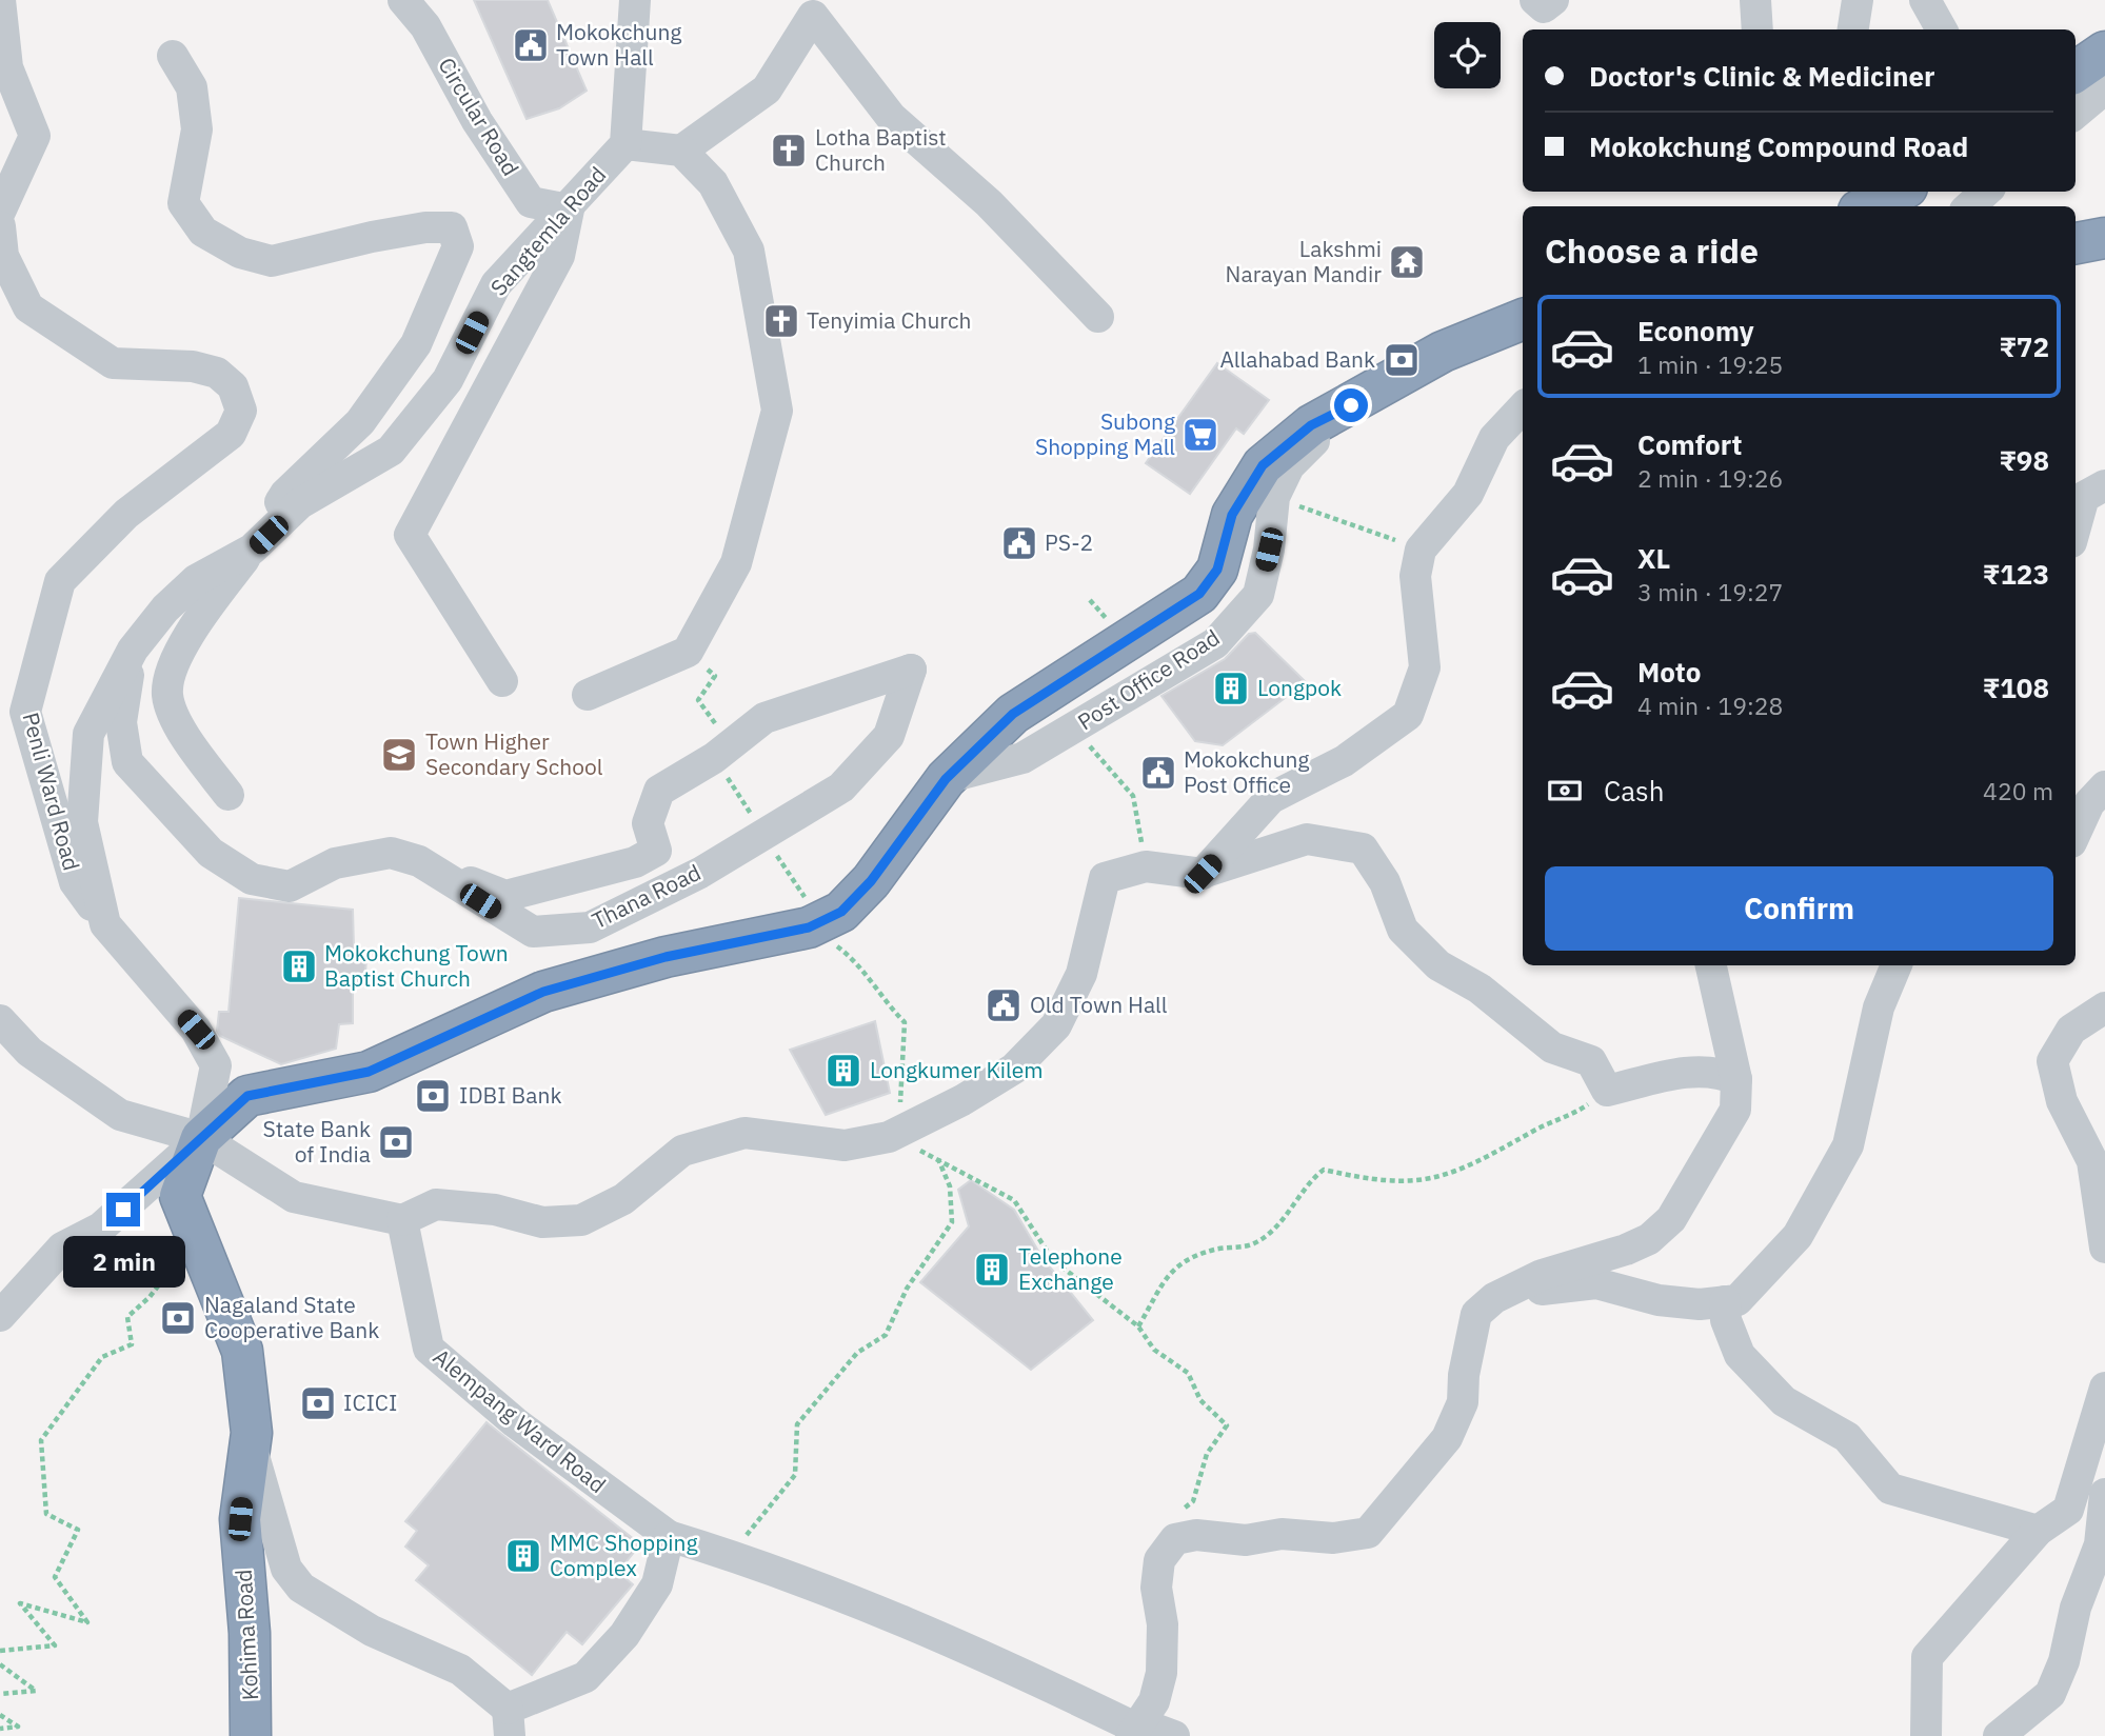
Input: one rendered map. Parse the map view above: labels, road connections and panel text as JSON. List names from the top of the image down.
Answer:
{
  "streets": {
    "highway": ["Kohima Road"],
    "street": [
      "Circular Road",
      "Sangtemla Road",
      "Post Office Road",
      "Penli Ward Road",
      "Thana Road",
      "Alempang Ward Road"
    ]
  },
  "crossings": [
    ["Circular Road", "Sangtemla Road"],
    ["Sangtemla Road", "Penli Ward Road"],
    ["Sangtemla Road", "Thana Road"],
    ["Sangtemla Road", "Kohima Road"],
    ["Post Office Road", "Kohima Road"]
  ],
  "places": {
    "public building": [
      "Mokokchung Town Hall",
      "PS-2",
      "Mokokchung Post Office",
      "Old Town Hall"
    ],
    "church": ["Lotha Baptist Church", "Tenyimia Church"],
    "temple": ["Lakshmi Narayan Mandir"],
    "bank": [
      "Allahabad Bank",
      "IDBI Bank",
      "State Bank of India",
      "Nagaland State Cooperative Bank",
      "ICICI"
    ],
    "supermarket": ["Subong Shopping Mall"],
    "building": [
      "Longpok",
      "Mokokchung Town Baptist Church",
      "Longkumer Kilem",
      "Telephone Exchange",
      "MMC Shopping Complex"
    ],
    "school or university": ["Town Higher Secondary School"]
  },
  "page": {
    "banner": ["Doctor's Clinic & Mediciner", "Mokokchung Compound Road"],
    "heading": "Choose a ride",
    "list": [
      {
        "name": "Economy",
        "note": "1 min · 19:25",
        "value": "₹72"
      },
      {
        "name": "Comfort",
        "note": "2 min · 19:26",
        "value": "₹98"
      },
      {
        "name": "XL",
        "note": "3 min · 19:27",
        "value": "₹123"
      },
      {
        "name": "Moto",
        "note": "4 min · 19:28",
        "value": "₹108"
      }
    ],
    "pay": ["Cash", "420 m"],
    "buttons": "Confirm",
    "bubble": "2 min"
  }
}
